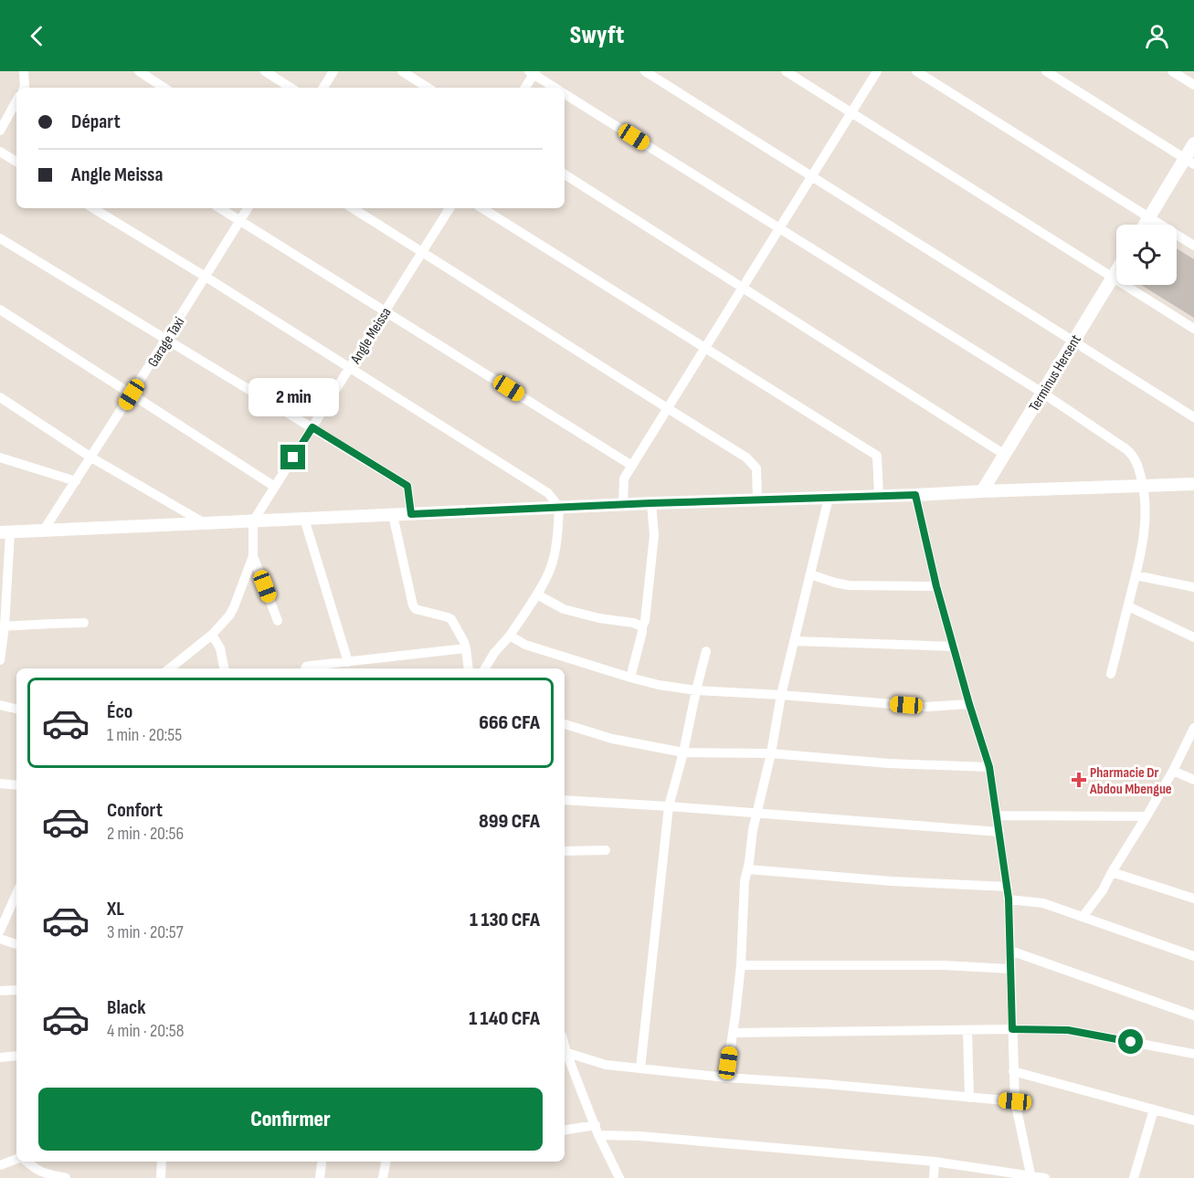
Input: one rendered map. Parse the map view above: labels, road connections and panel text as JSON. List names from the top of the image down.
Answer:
{
  "streets": {
    "street": ["Angle Meissa", "Garage Taxi", "Terminus Hersent"]
  },
  "places": {
    "health": ["Pharmacie Dr Abdou Mbengue"]
  },
  "page": {
    "header": "Swyft",
    "banner": ["Départ", "Angle Meissa"],
    "bubble": "2 min",
    "list": [
      {
        "name": "Éco",
        "note": "1 min · 20:55",
        "value": "666 CFA"
      },
      {
        "name": "Confort",
        "note": "2 min · 20:56",
        "value": "899 CFA"
      },
      {
        "name": "XL",
        "note": "3 min · 20:57",
        "value": "1 130 CFA"
      },
      {
        "name": "Black",
        "note": "4 min · 20:58",
        "value": "1 140 CFA"
      }
    ],
    "buttons": "Confirmer"
  }
}
